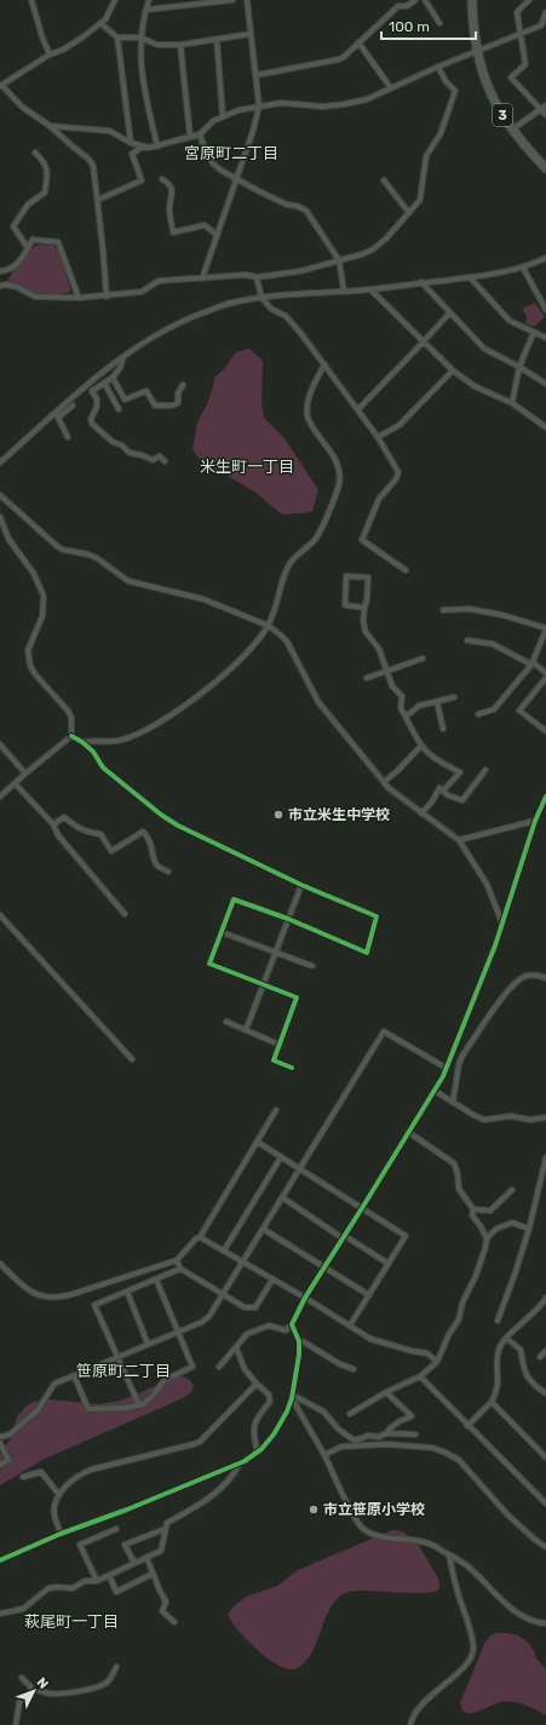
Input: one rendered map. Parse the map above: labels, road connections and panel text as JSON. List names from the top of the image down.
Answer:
{
  "streets": {
    "main road": ["3"]
  },
  "districts": [
    "宮原町二丁目",
    "米生町一丁目",
    "笹原町二丁目",
    "萩尾町一丁目"
  ],
  "places": ["市立米生中学校", "市立笹原小学校"],
  "scale_bar": "100 m",
  "north": "top right"
}
